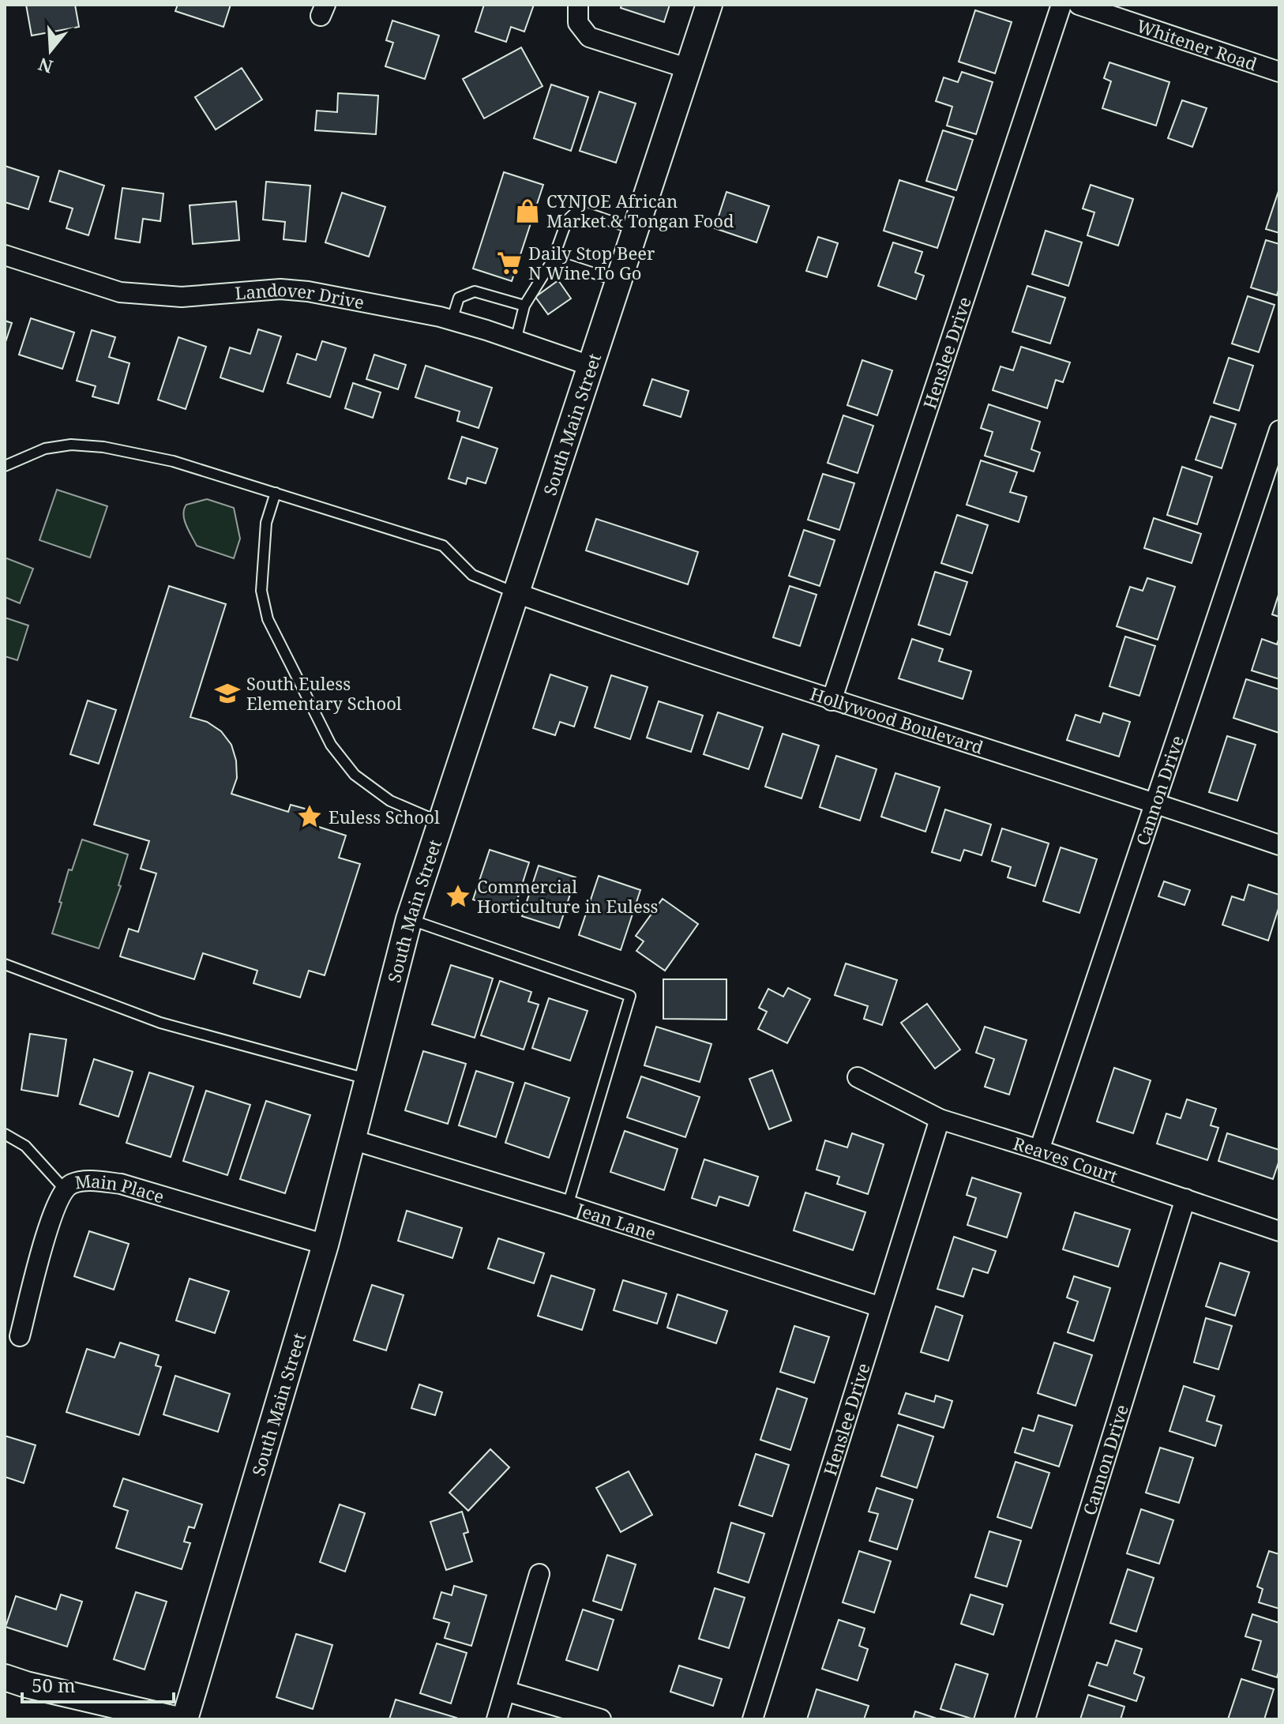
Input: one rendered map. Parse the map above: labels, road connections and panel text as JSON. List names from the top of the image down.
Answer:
{
  "streets": {
    "street": [
      "Whitener Road",
      "Landover Drive",
      "Henslee Drive",
      "South Main Street",
      "Hollywood Boulevard",
      "Cannon Drive",
      "Reaves Court",
      "Main Place",
      "Jean Lane"
    ]
  },
  "crossings": [
    ["Landover Drive", "South Main Street"],
    ["Henslee Drive", "Hollywood Boulevard"],
    ["Henslee Drive", "Reaves Court"],
    ["Henslee Drive", "Jean Lane"],
    ["South Main Street", "Hollywood Boulevard"],
    ["South Main Street", "Main Place"],
    ["South Main Street", "Jean Lane"],
    ["Hollywood Boulevard", "Cannon Drive"],
    ["Cannon Drive", "Reaves Court"]
  ],
  "places": {
    "shop": ["CYNJOE African Market & Tongan Food"],
    "supermarket": ["Daily Stop Beer N Wine To Go"],
    "school or university": ["South Euless Elementary School"],
    "place": ["Euless School", "Commercial Horticulture in Euless"]
  },
  "scale_bar": "50 m",
  "north": "bottom"
}
